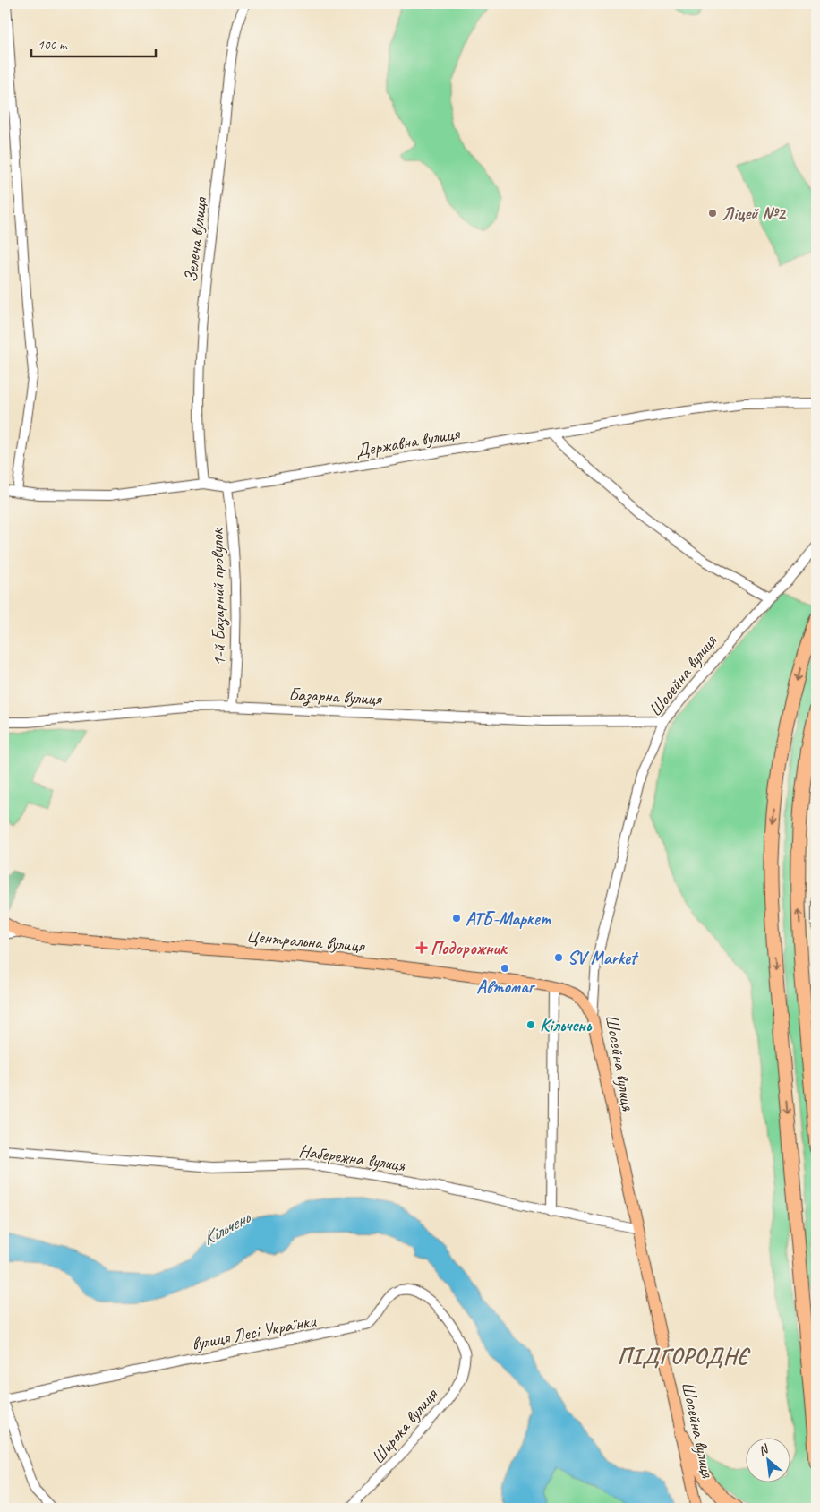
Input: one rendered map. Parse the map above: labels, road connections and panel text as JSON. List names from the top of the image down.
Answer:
{
  "streets": {
    "main road": ["Шосейна вулиця", "Центральна вулиця"],
    "street": [
      "Зелена вулиця",
      "Державна вулиця",
      "1-й Базарний провулок",
      "Базарна вулиця",
      "Набережна вулиця",
      "вулиця Лесі Українки",
      "Широка вулиця"
    ]
  },
  "crossings": [
    ["Зелена вулиця", "Державна вулиця"],
    ["Державна вулиця", "1-й Базарний провулок"],
    ["1-й Базарний провулок", "Базарна вулиця"],
    ["Шосейна вулиця", "Базарна вулиця"],
    ["Шосейна вулиця", "Центральна вулиця"],
    ["Шосейна вулиця", "Набережна вулиця"],
    ["вулиця Лесі Українки", "Широка вулиця"]
  ],
  "districts": ["ПІДГОРОДНЄ"],
  "water": ["Кільчень"],
  "places": {
    "other": [
      "Ліцей №2",
      "АТБ-Маркет",
      "SV Market",
      "Автомаг",
      "Кільчень"
    ],
    "health": ["Подорожник"]
  },
  "scale_bar": "100 m",
  "north": "top left"
}
